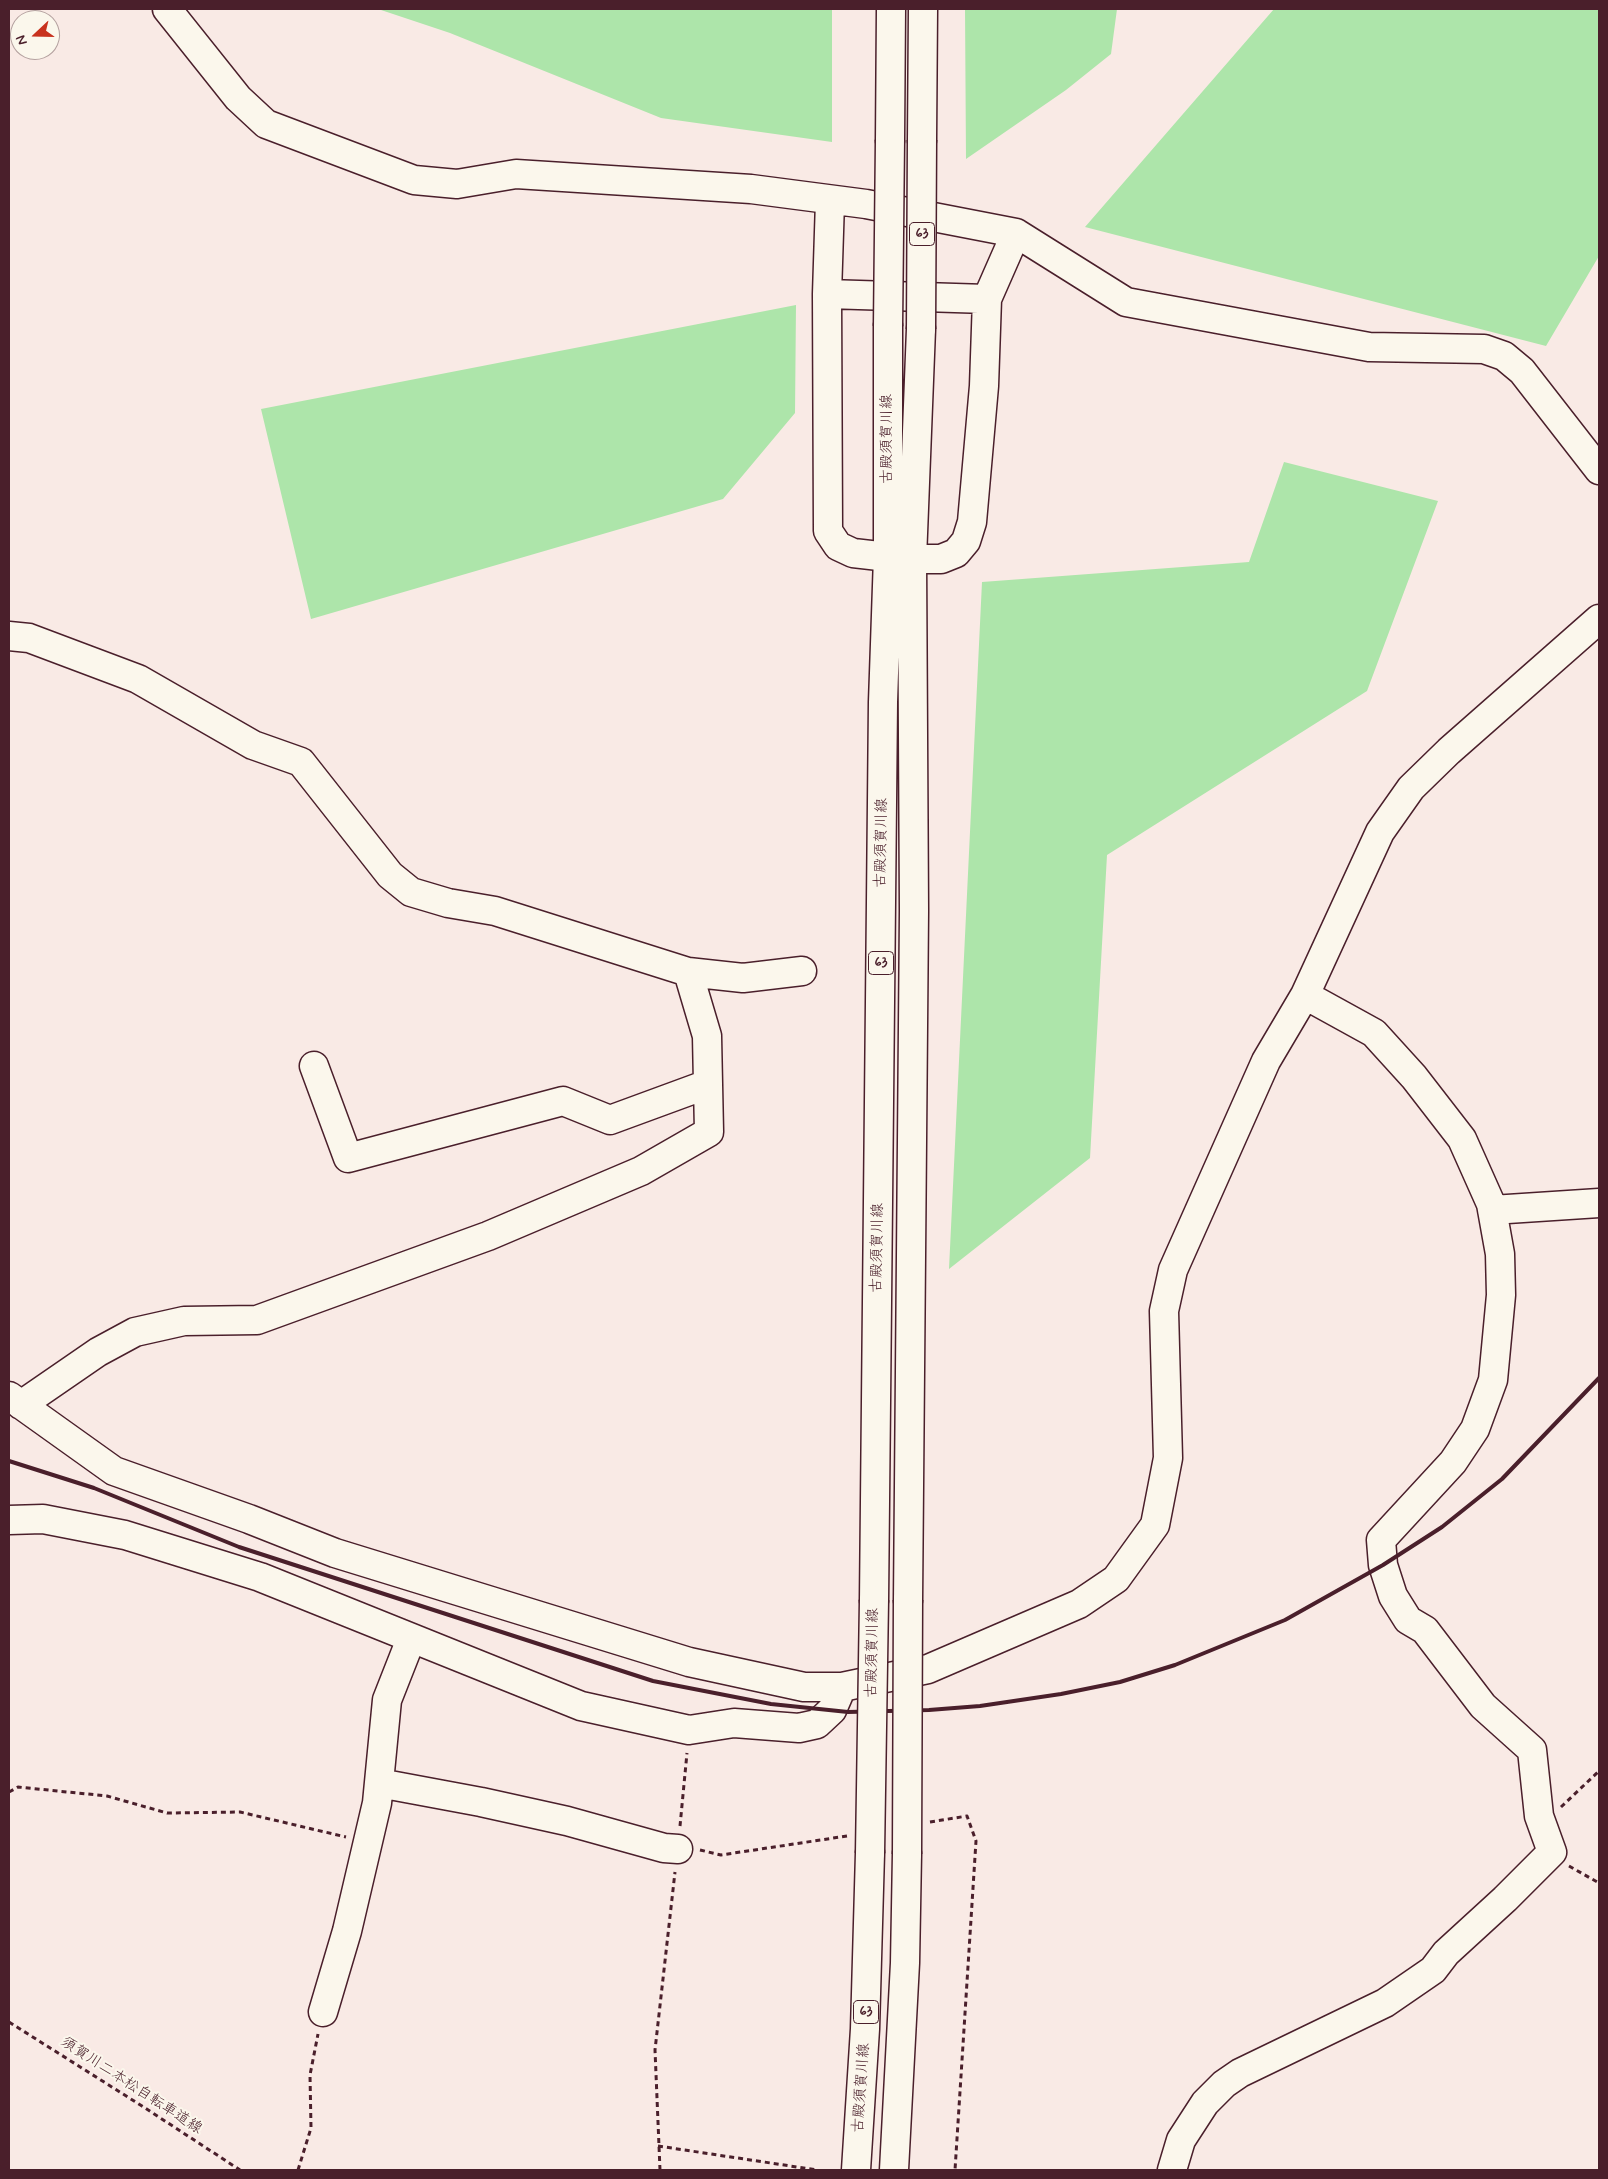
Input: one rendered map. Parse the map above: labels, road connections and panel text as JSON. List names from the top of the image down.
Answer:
{
  "streets": {
    "street": ["63", "古殿須賀川線"],
    "path": ["須賀川二本松自転車道線"]
  },
  "crossings": [
    ["63", "古殿須賀川線"]
  ],
  "north": "left"
}
